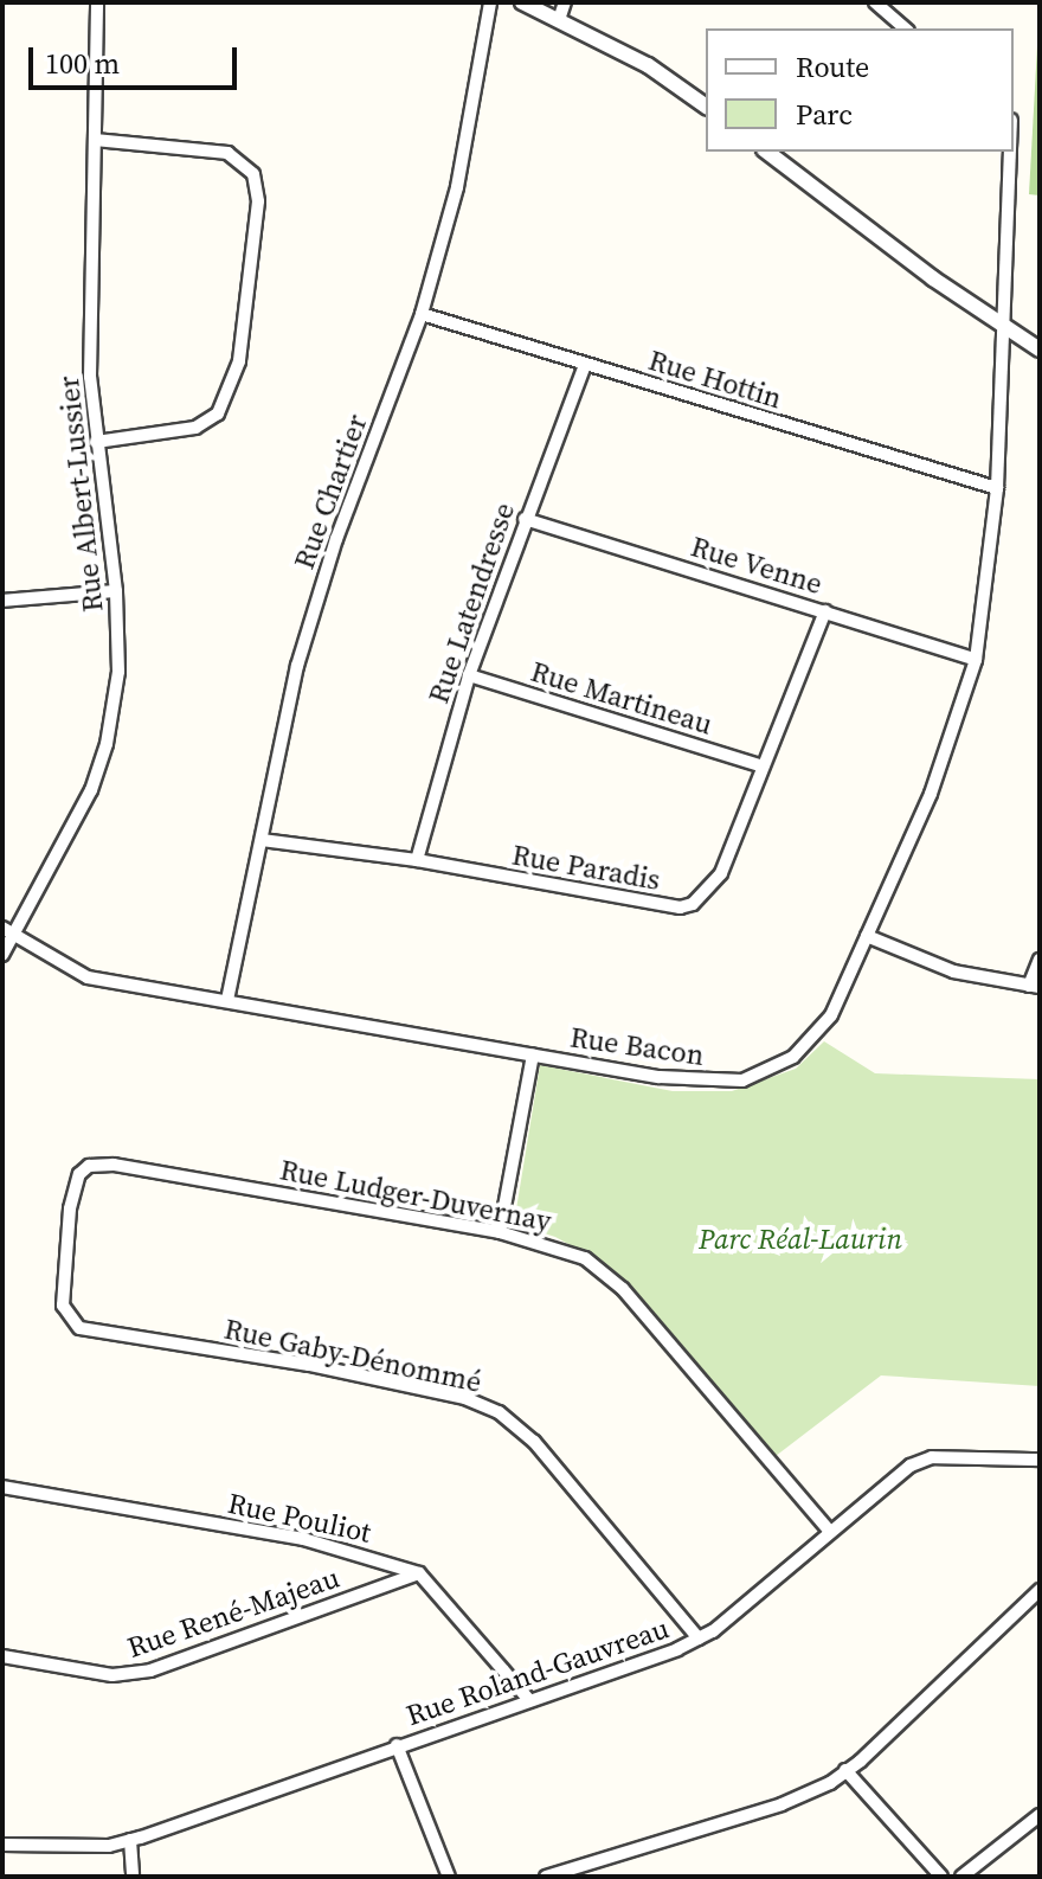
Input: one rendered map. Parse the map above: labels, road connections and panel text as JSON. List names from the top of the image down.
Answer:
{
  "streets": {
    "street": [
      "Rue Hottin",
      "Rue Chartier",
      "Rue Albert-Lussier",
      "Rue Venne",
      "Rue Latendresse",
      "Rue Martineau",
      "Rue Paradis",
      "Rue Bacon",
      "Rue Ludger-Duvernay",
      "Rue Gaby-Dénommé",
      "Rue Pouliot",
      "Rue René-Majeau",
      "Rue Roland-Gauvreau"
    ]
  },
  "crossings": [
    ["Rue Hottin", "Rue Chartier"],
    ["Rue Hottin", "Rue Latendresse"],
    ["Rue Hottin", "Rue Bacon"],
    ["Rue Chartier", "Rue Paradis"],
    ["Rue Chartier", "Rue Bacon"],
    ["Rue Albert-Lussier", "Rue Bacon"],
    ["Rue Venne", "Rue Latendresse"],
    ["Rue Venne", "Rue Paradis"],
    ["Rue Venne", "Rue Bacon"],
    ["Rue Latendresse", "Rue Martineau"],
    ["Rue Latendresse", "Rue Paradis"],
    ["Rue Martineau", "Rue Paradis"],
    ["Rue Ludger-Duvernay", "Rue Gaby-Dénommé"],
    ["Rue Ludger-Duvernay", "Rue Roland-Gauvreau"],
    ["Rue Gaby-Dénommé", "Rue Roland-Gauvreau"],
    ["Rue Pouliot", "Rue René-Majeau"]
  ],
  "parks": ["Parc Réal-Laurin"],
  "legend": ["Route", "Parc"],
  "scale_bar": "100 m"
}
